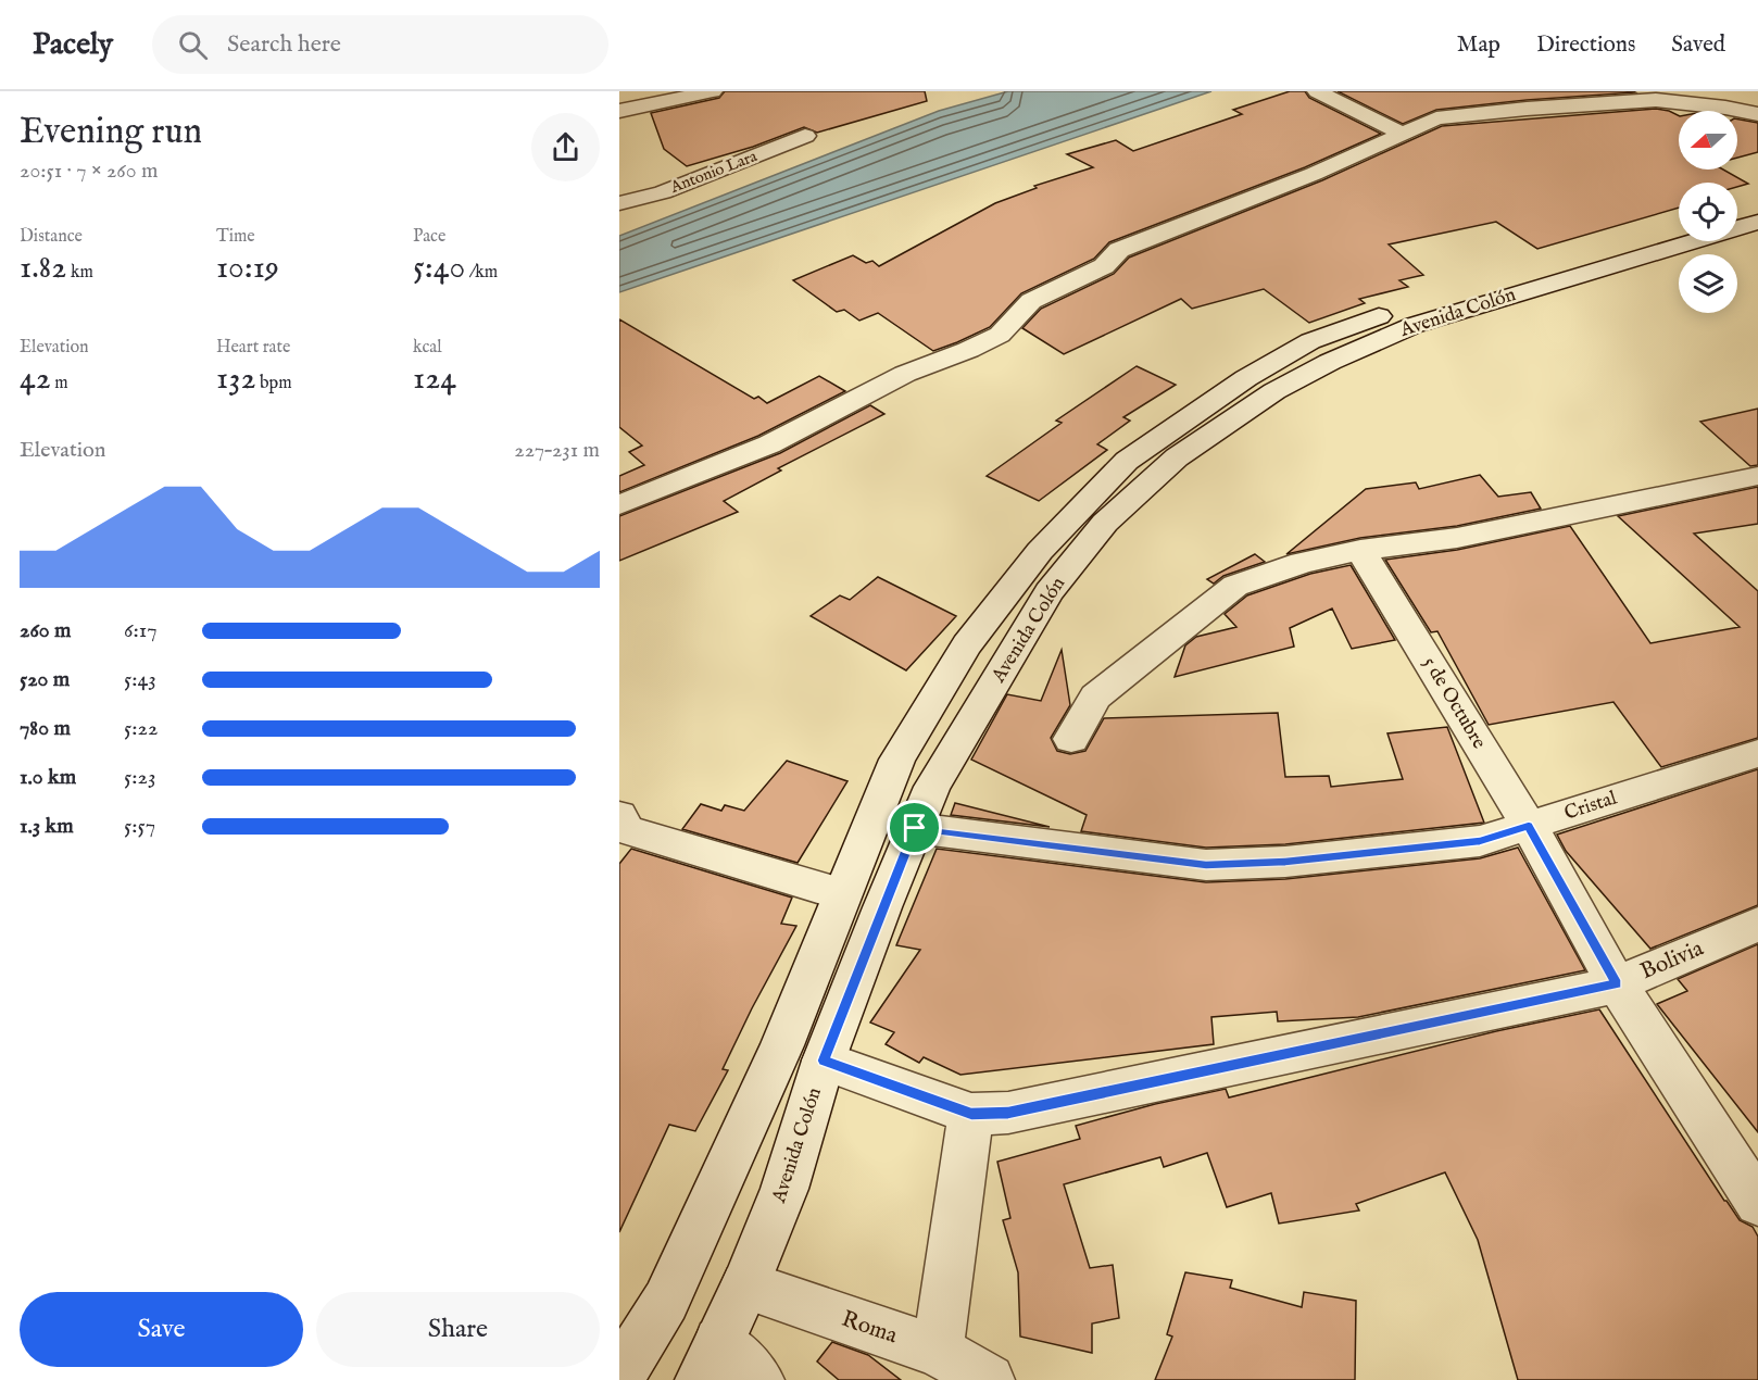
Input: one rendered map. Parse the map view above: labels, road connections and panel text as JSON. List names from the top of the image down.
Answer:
{
  "streets": {
    "street": [
      "Antonio Lara",
      "Avenida Colón",
      "5 de Octubre",
      "Cristal",
      "Bolivia",
      "Roma"
    ]
  },
  "crossings": [
    ["Avenida Colón", "Cristal"],
    ["Avenida Colón", "Bolivia"],
    ["Avenida Colón", "Roma"],
    ["5 de Octubre", "Cristal"],
    ["5 de Octubre", "Bolivia"]
  ],
  "north": "left",
  "page": {
    "header": "Pacely",
    "search": "Search here",
    "nav": ["Map", "Directions", "Saved"],
    "heading": ["Evening run", "20:51 · 7 × 260 m"],
    "stats": [
      ["Distance", "1.82 km"],
      ["Time", "10:19"],
      ["Pace", "5:40 /km"],
      ["Elevation", "42 m"],
      ["Heart rate", "132 bpm"],
      ["kcal", "124"]
    ],
    "chart": ["Elevation", "227–231 m"],
    "list": [
      {
        "name": "260 m",
        "note": "6:17"
      },
      {
        "name": "520 m",
        "note": "5:43"
      },
      {
        "name": "780 m",
        "note": "5:22"
      },
      {
        "name": "1.0 km",
        "note": "5:23"
      },
      {
        "name": "1.3 km",
        "note": "5:57"
      }
    ],
    "buttons": ["Save", "Share"]
  }
}
